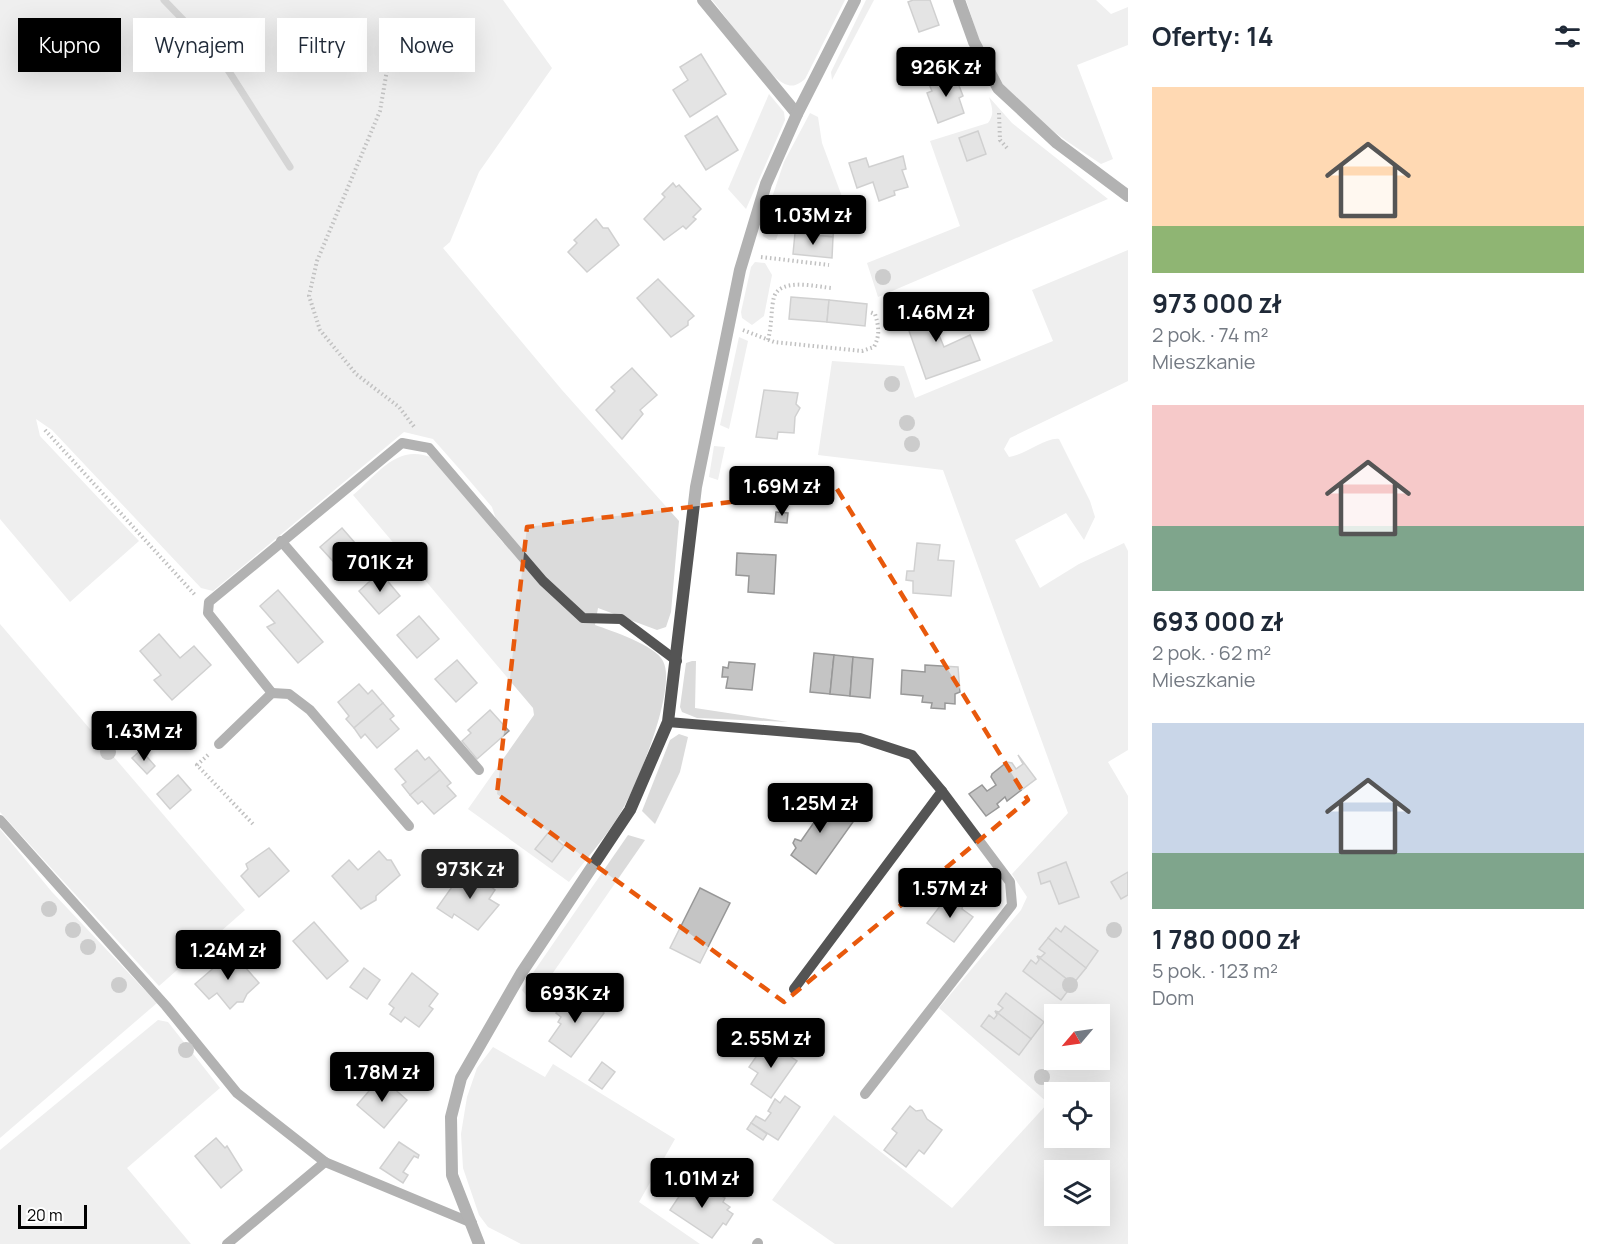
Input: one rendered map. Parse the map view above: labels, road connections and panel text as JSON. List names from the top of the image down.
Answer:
{
  "scale_bar": "20 m",
  "north": "bottom left",
  "page": {
    "heading": "Oferty: 14",
    "chip": [
      "Kupno",
      "Wynajem",
      "Filtry",
      "Nowe"
    ],
    "price": [
      "926K zł",
      "1.03M zł",
      "1.46M zł",
      "1.69M zł",
      "701K zł",
      "1.43M zł",
      "1.25M zł",
      "973K zł",
      "1.57M zł",
      "1.24M zł",
      "693K zł",
      "2.55M zł",
      "1.78M zł",
      "1.01M zł"
    ],
    "list": [
      {
        "name": "973 000 zł",
        "note": "2 pok. · 74 m² · Mieszkanie"
      },
      {
        "name": "693 000 zł",
        "note": "2 pok. · 62 m² · Mieszkanie"
      },
      {
        "name": "1 780 000 zł",
        "note": "5 pok. · 123 m² · Dom"
      }
    ],
    "scale": "20 m"
  }
}
